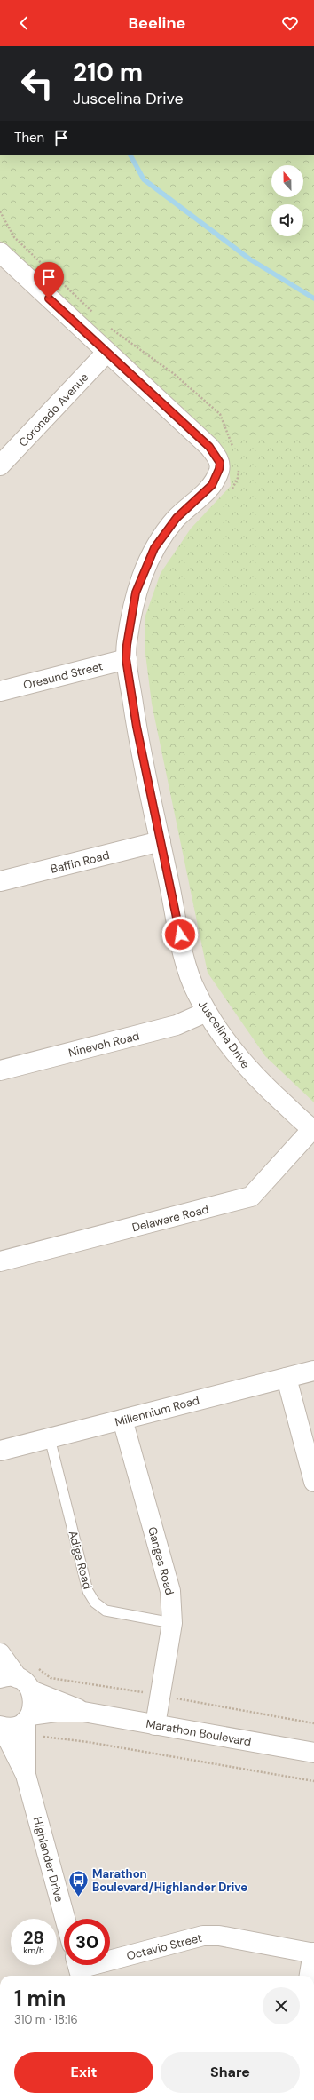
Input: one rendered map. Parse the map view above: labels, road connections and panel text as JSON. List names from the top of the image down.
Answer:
{
  "streets": {
    "street": [
      "Coronado Avenue",
      "Oresund Street",
      "Baffin Road",
      "Juscelina Drive",
      "Nineveh Road",
      "Delaware Road",
      "Millennium Road",
      "Ganges Road",
      "Marathon Boulevard",
      "Highlander Drive",
      "Octavio Street"
    ],
    "lane": ["Adige Road"]
  },
  "crossings": [
    ["Coronado Avenue", "Juscelina Drive"],
    ["Oresund Street", "Juscelina Drive"],
    ["Baffin Road", "Juscelina Drive"],
    ["Juscelina Drive", "Nineveh Road"],
    ["Juscelina Drive", "Delaware Road"],
    ["Millennium Road", "Adige Road"],
    ["Millennium Road", "Ganges Road"],
    ["Adige Road", "Ganges Road"],
    ["Ganges Road", "Marathon Boulevard"],
    ["Marathon Boulevard", "Highlander Drive"]
  ],
  "places": {
    "bus stop": ["Marathon Boulevard/Highlander Drive"]
  },
  "north": "top",
  "page": {
    "header": "Beeline",
    "turn": ["210 m", "Juscelina Drive"],
    "then": "Then",
    "speed": "28 km/h",
    "limit": "30",
    "heading": ["1 min", "310 m · 18:16"],
    "buttons": ["Exit", "Share"]
  }
}
